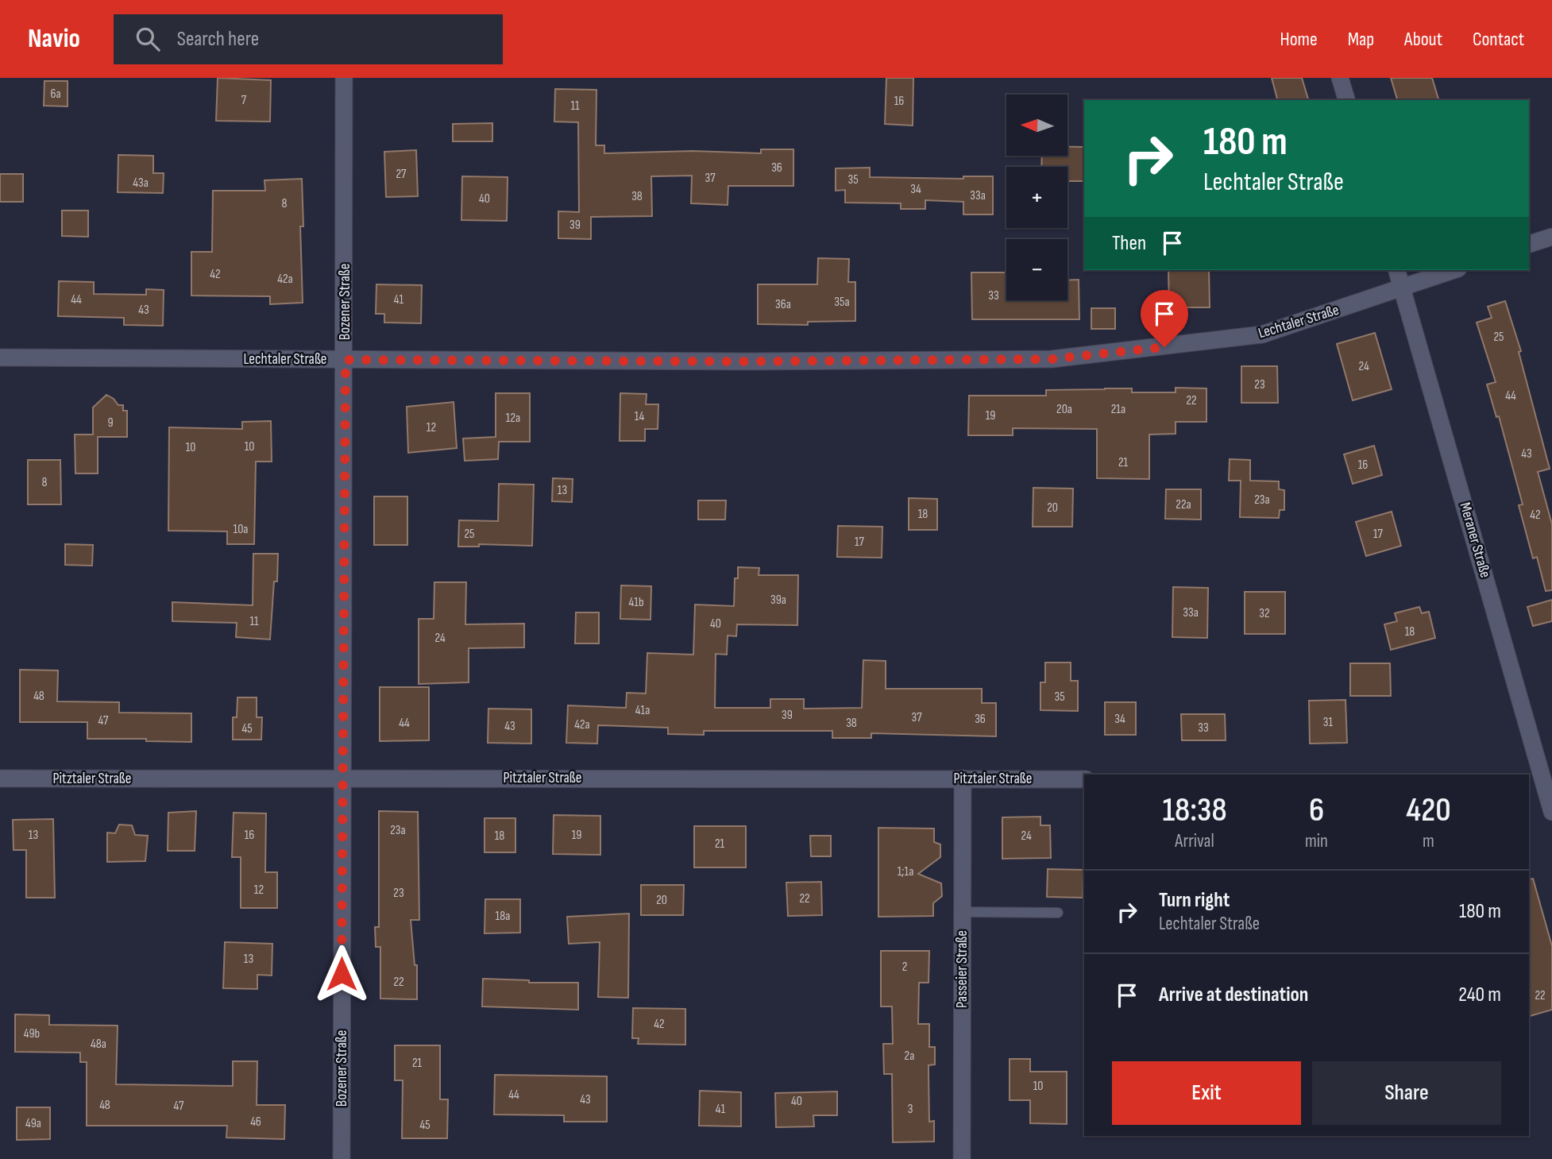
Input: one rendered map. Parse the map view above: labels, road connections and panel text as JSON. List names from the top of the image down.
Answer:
{
  "streets": {
    "street": [
      "Bozener Straße",
      "Lechtaler Straße",
      "Meraner Straße",
      "Pitztaler Straße",
      "Passeier Straße"
    ]
  },
  "crossings": [
    ["Bozener Straße", "Lechtaler Straße"],
    ["Bozener Straße", "Pitztaler Straße"],
    ["Lechtaler Straße", "Meraner Straße"],
    ["Pitztaler Straße", "Passeier Straße"]
  ],
  "house_numbers": [
    "6a",
    "7",
    "16",
    "11",
    "36",
    "27",
    "37",
    "35",
    "43a",
    "34",
    "33a",
    "38",
    "40",
    "8",
    "39",
    "42",
    "42a",
    "33",
    "44",
    "41",
    "35a",
    "36a",
    "43",
    "25",
    "24",
    "23",
    "44",
    "22",
    "20a",
    "21a",
    "19",
    "14",
    "12a",
    "9",
    "12",
    "10",
    "10",
    "43",
    "21",
    "16",
    "8",
    "13",
    "23a",
    "22a",
    "20",
    "18",
    "42",
    "10a",
    "25",
    "17",
    "17",
    "39a",
    "41b",
    "33a",
    "32",
    "11",
    "40",
    "18",
    "24",
    "48",
    "35",
    "41a",
    "39",
    "37",
    "36",
    "34",
    "47",
    "31",
    "44",
    "38",
    "42a",
    "43",
    "33",
    "45",
    "23a",
    "13",
    "16",
    "19",
    "18",
    "24",
    "21",
    "1;1a",
    "12",
    "23",
    "22",
    "20",
    "18a",
    "13",
    "2",
    "22",
    "22",
    "42",
    "49b",
    "48a",
    "2a",
    "21",
    "10",
    "44",
    "43",
    "40",
    "48",
    "47",
    "41",
    "3",
    "46",
    "49a",
    "45"
  ],
  "north": "left",
  "page": {
    "header": "Navio",
    "search": "Search here",
    "nav": [
      "Home",
      "Map",
      "About",
      "Contact"
    ],
    "map_buttons": ["+", "−"],
    "turn": ["180 m", "Lechtaler Straße"],
    "then": "Then",
    "eta": [
      "18:38",
      "Arrival",
      "6",
      "min",
      "420",
      "m"
    ],
    "list": [
      {
        "name": "Turn right",
        "note": "Lechtaler Straße",
        "value": "180 m"
      },
      {
        "name": "Arrive at destination",
        "value": "240 m"
      }
    ],
    "buttons": ["Exit", "Share"]
  }
}
